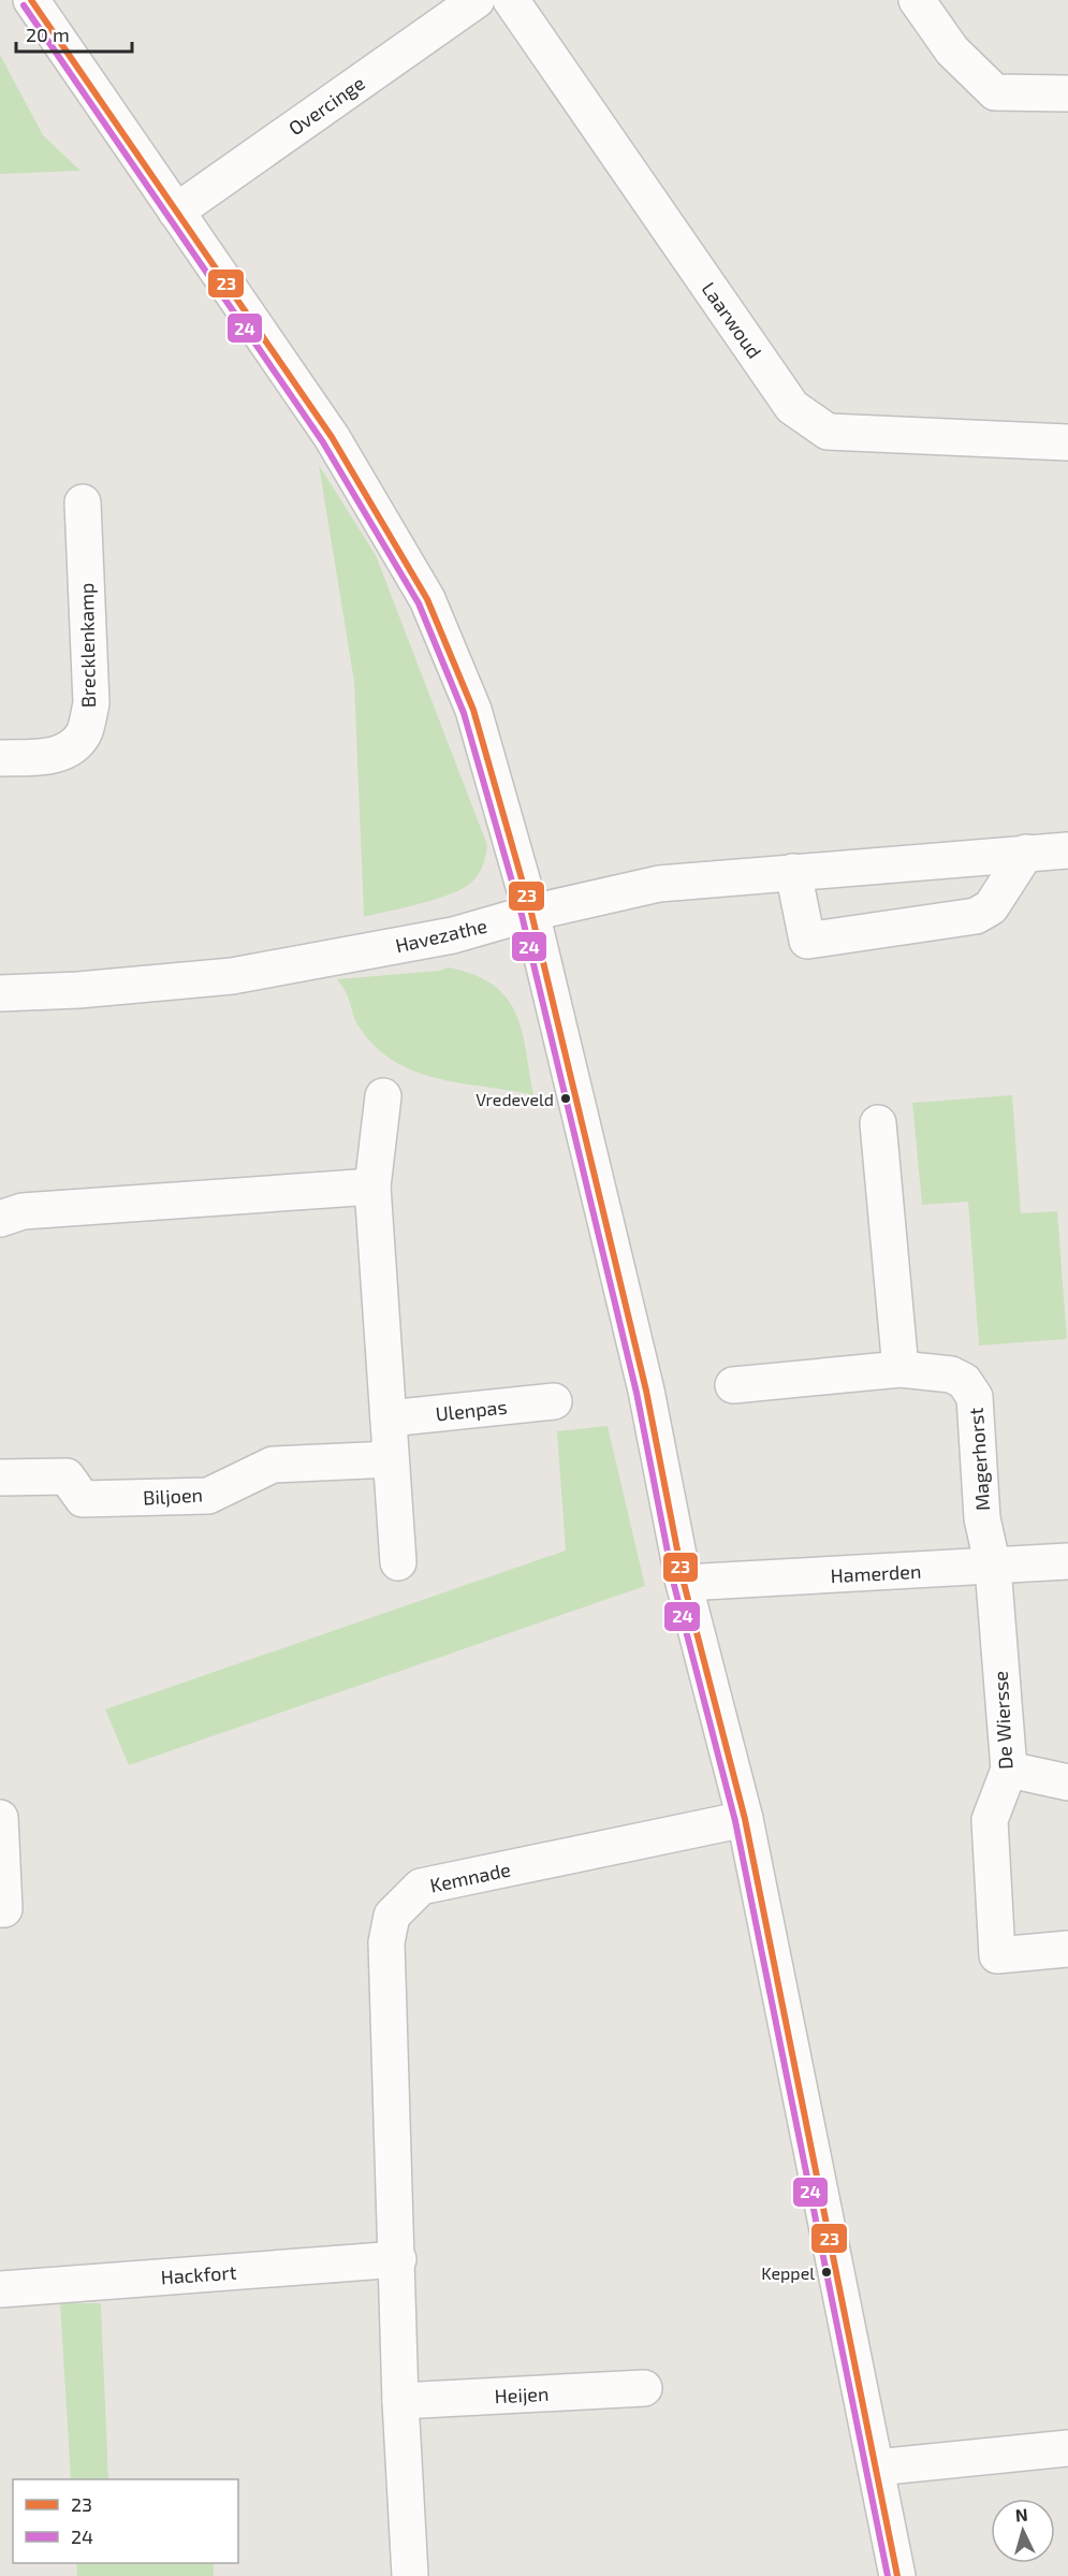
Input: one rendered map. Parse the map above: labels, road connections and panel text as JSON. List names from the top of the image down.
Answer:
{
  "streets": {
    "street": [
      "Overcinge",
      "Laarwoud",
      "Brecklenkamp",
      "Havezathe",
      "Ulenpas",
      "Magerhorst",
      "Biljoen",
      "Hamerden",
      "De Wiersse",
      "Kemnade",
      "Hackfort",
      "Heijen"
    ]
  },
  "crossings": [
    ["Magerhorst", "Hamerden"],
    ["Magerhorst", "De Wiersse"],
    ["Hamerden", "De Wiersse"],
    ["Kemnade", "Hackfort"]
  ],
  "places": ["Vredeveld", "Keppel"],
  "lines": ["transit line 23", "transit line 24"],
  "legend": ["23", "24"],
  "scale_bar": "20 m",
  "north": "top"
}
